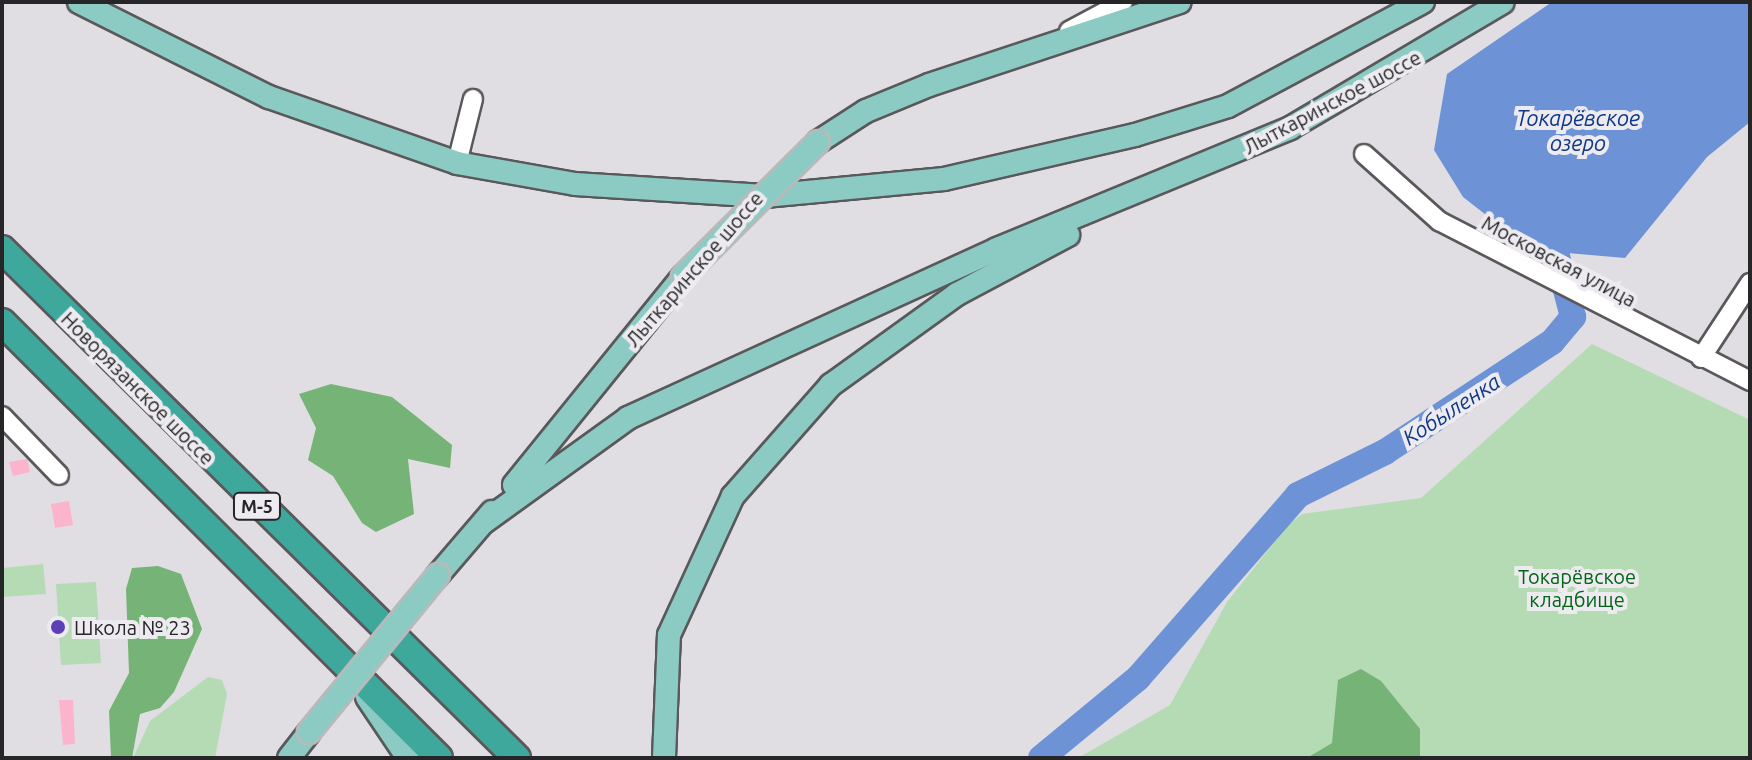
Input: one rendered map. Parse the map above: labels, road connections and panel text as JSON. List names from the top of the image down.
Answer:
{
  "streets": {
    "highway": ["Новорязанское шоссе", "М-5"],
    "main road": ["Лыткаринское шоссе"],
    "street": ["Московская улица"]
  },
  "water": ["Токарёвское озеро", "Кобыленка"],
  "parks": ["Токарёвское кладбище"],
  "places": ["Школа № 23"]
}
